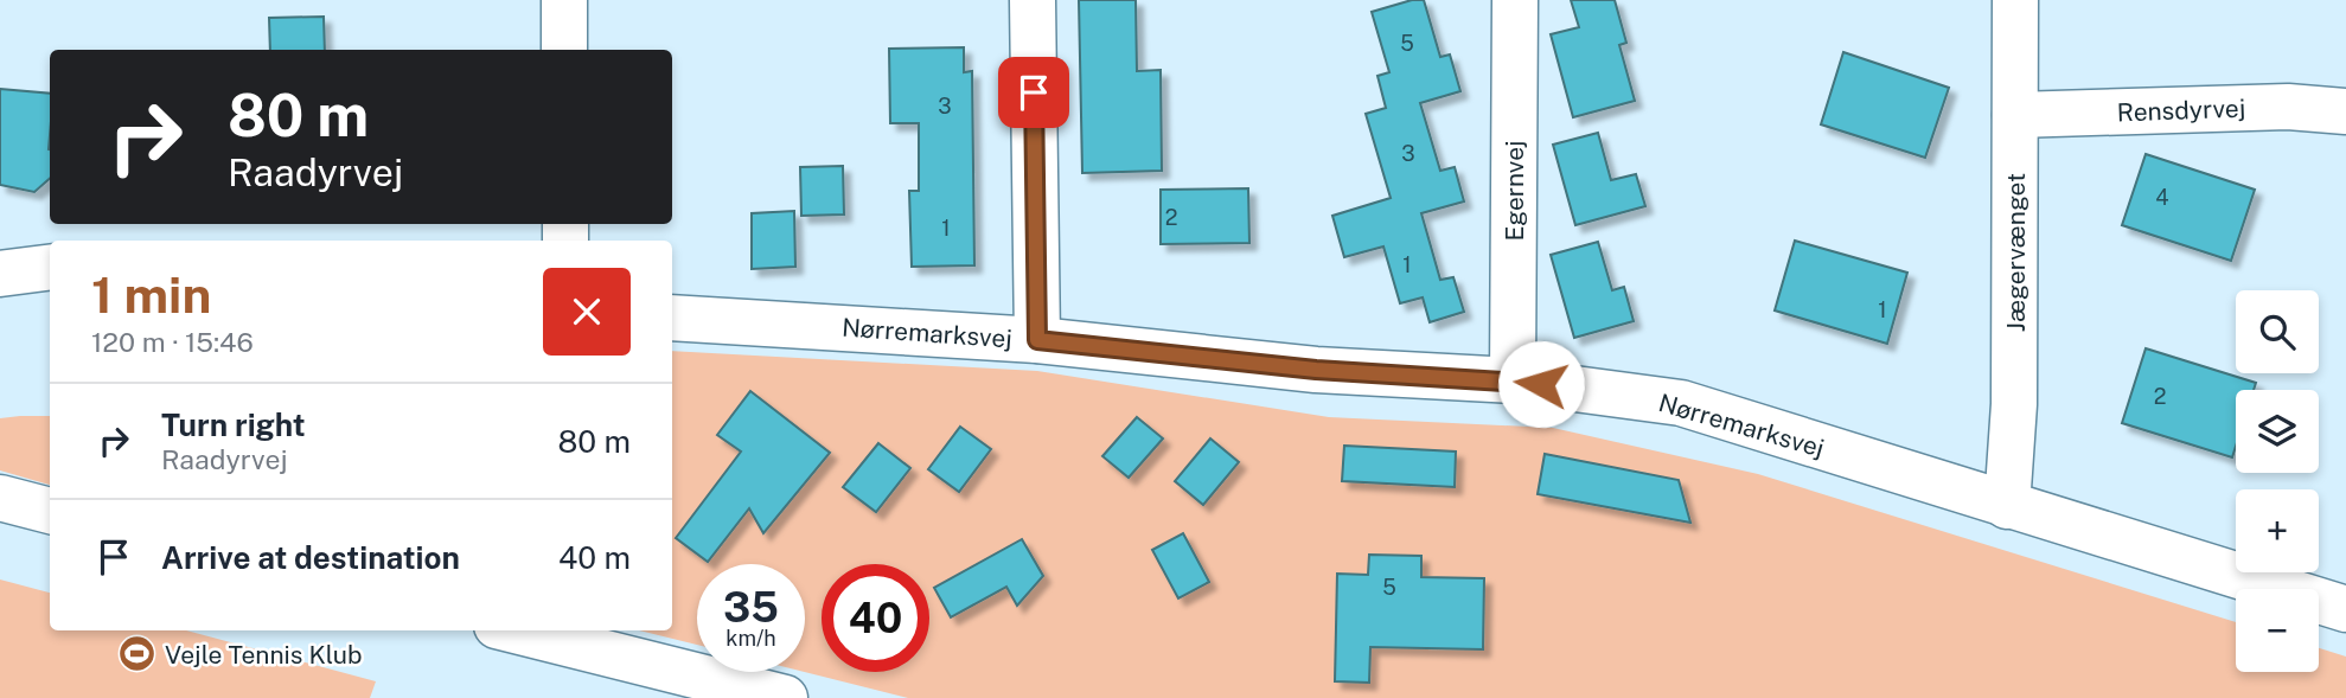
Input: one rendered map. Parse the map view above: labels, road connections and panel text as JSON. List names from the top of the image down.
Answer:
{
  "streets": {
    "street": [
      "Rensdyrvej",
      "Egernvej",
      "Jægervænget",
      "Nørremarksvej"
    ]
  },
  "crossings": [
    ["Rensdyrvej", "Jægervænget"],
    ["Egernvej", "Nørremarksvej"],
    ["Jægervænget", "Nørremarksvej"]
  ],
  "places": {
    "sports": ["Vejle Tennis Klub"]
  },
  "house_numbers": [
    "5",
    "3",
    "3",
    "4",
    "2",
    "1",
    "1",
    "1",
    "2",
    "5"
  ],
  "page": {
    "turn": ["80 m", "Raadyrvej"],
    "heading": ["1 min", "120 m · 15:46"],
    "map_buttons": ["+", "−"],
    "list": [
      {
        "name": "Turn right",
        "note": "Raadyrvej",
        "value": "80 m"
      },
      {
        "name": "Arrive at destination",
        "value": "40 m"
      }
    ],
    "speed": "35 km/h",
    "limit": "40"
  }
}
